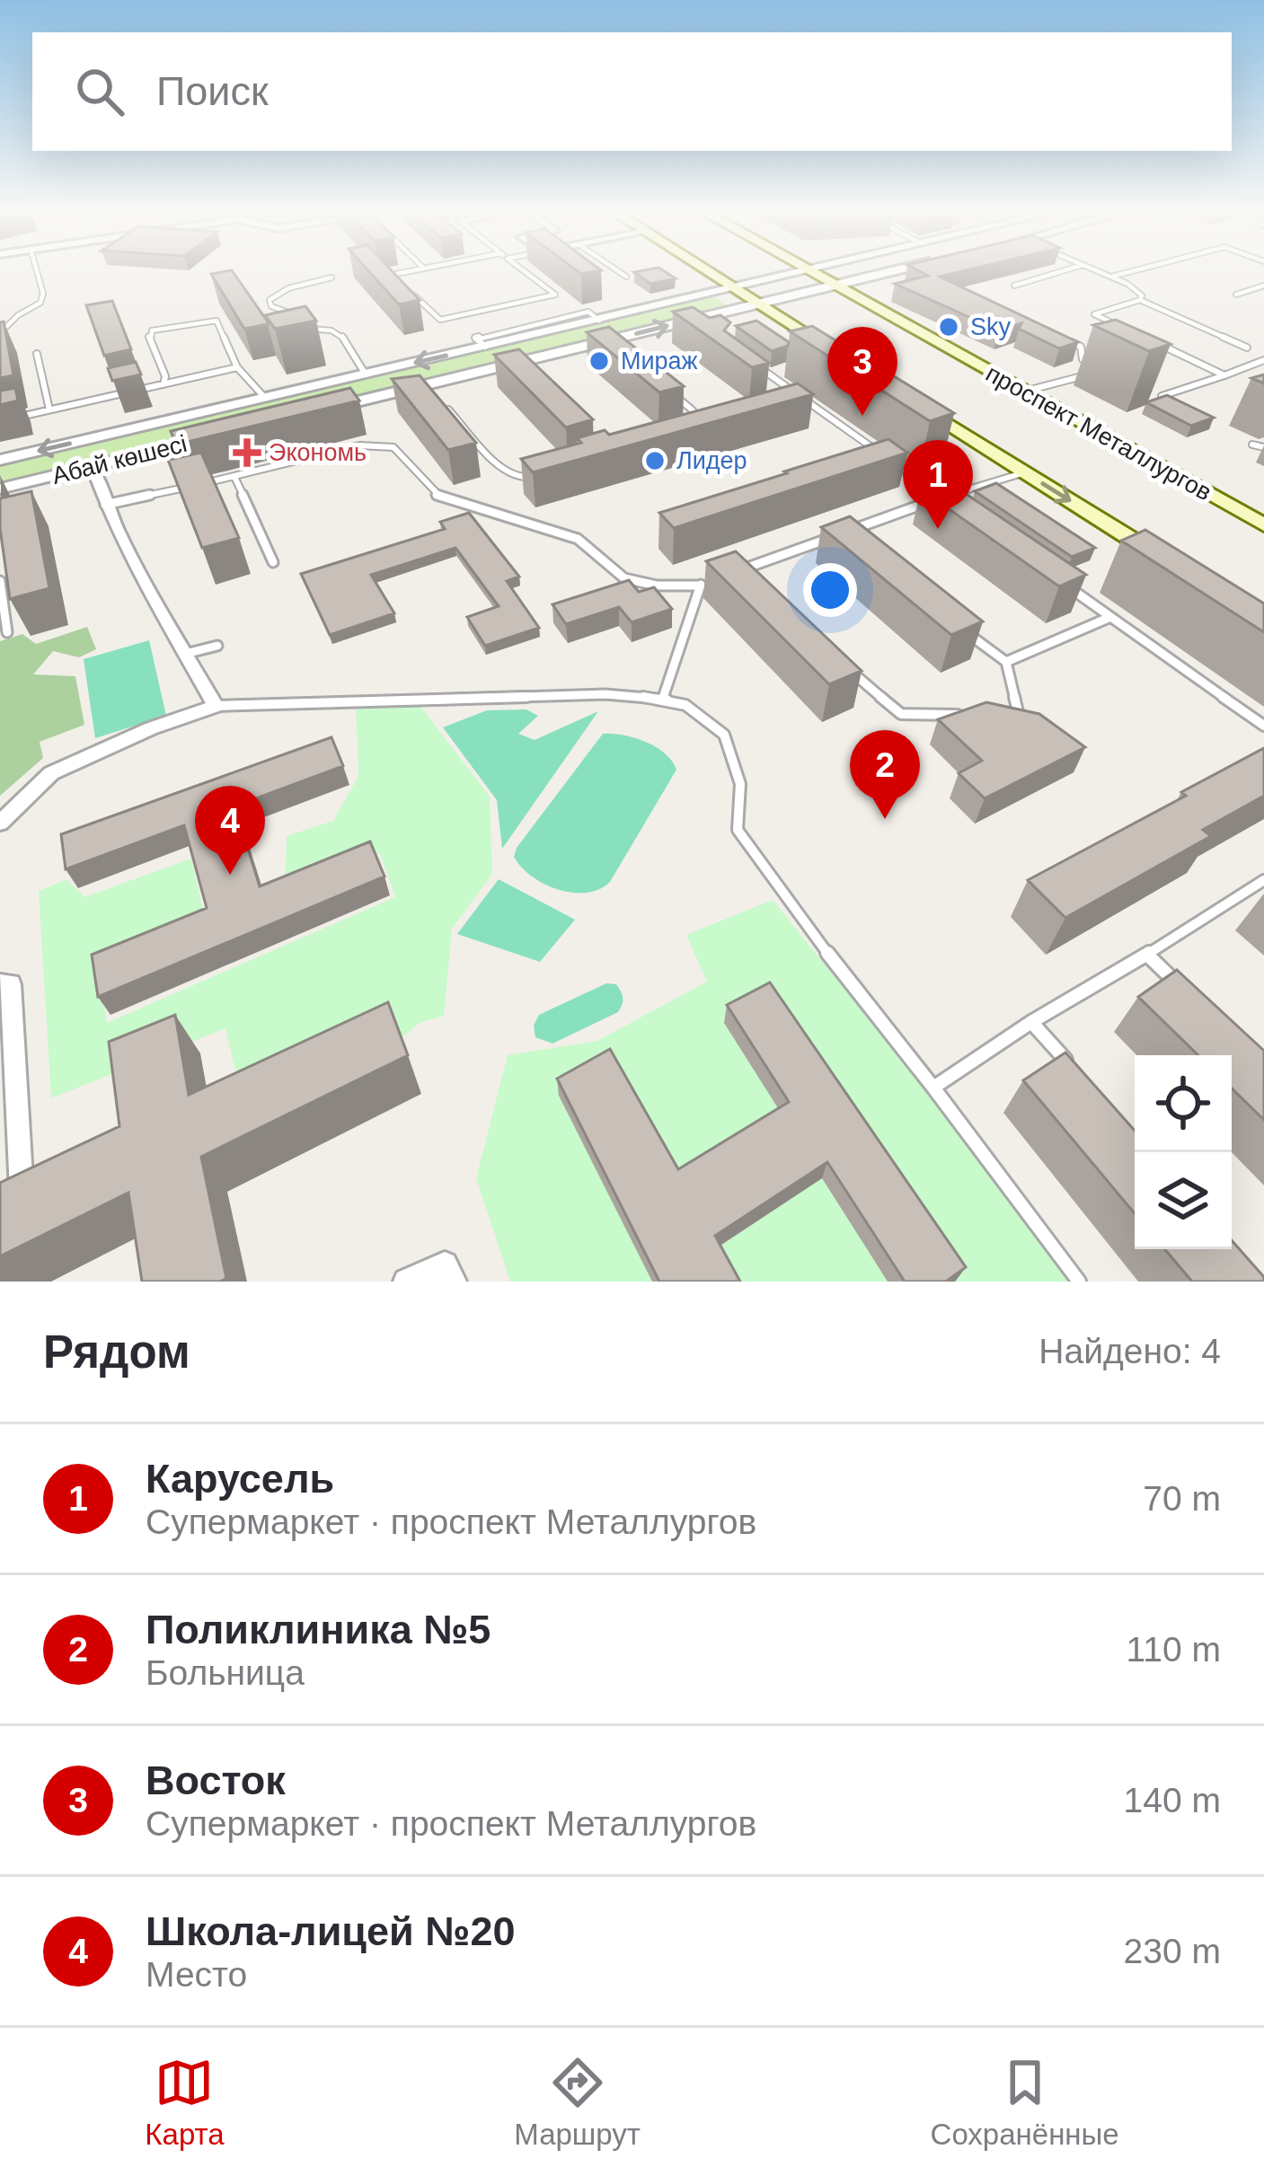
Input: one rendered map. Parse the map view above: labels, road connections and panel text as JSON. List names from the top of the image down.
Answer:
{
  "streets": {
    "main road": ["проспект Металлургов"],
    "street": ["Абай көшесі"]
  },
  "places": {
    "other": ["Sky", "Мираж", "Лидер"],
    "health": ["Экономь"]
  },
  "page": {
    "search": "Поиск",
    "pins": [
      "3",
      "1",
      "2",
      "4"
    ],
    "heading": ["Рядом", "Найдено: 4"],
    "list": [
      {
        "mark": "1",
        "name": "Карусель",
        "note": "Супермаркет · проспект Металлургов",
        "value": "70 m"
      },
      {
        "mark": "2",
        "name": "Поликлиника №5",
        "note": "Больница",
        "value": "110 m"
      },
      {
        "mark": "3",
        "name": "Восток",
        "note": "Супермаркет · проспект Металлургов",
        "value": "140 m"
      },
      {
        "mark": "4",
        "name": "Школа-лицей №20",
        "note": "Место",
        "value": "230 m"
      }
    ],
    "nav": ["Карта", "Маршрут", "Сохранённые"]
  }
}
